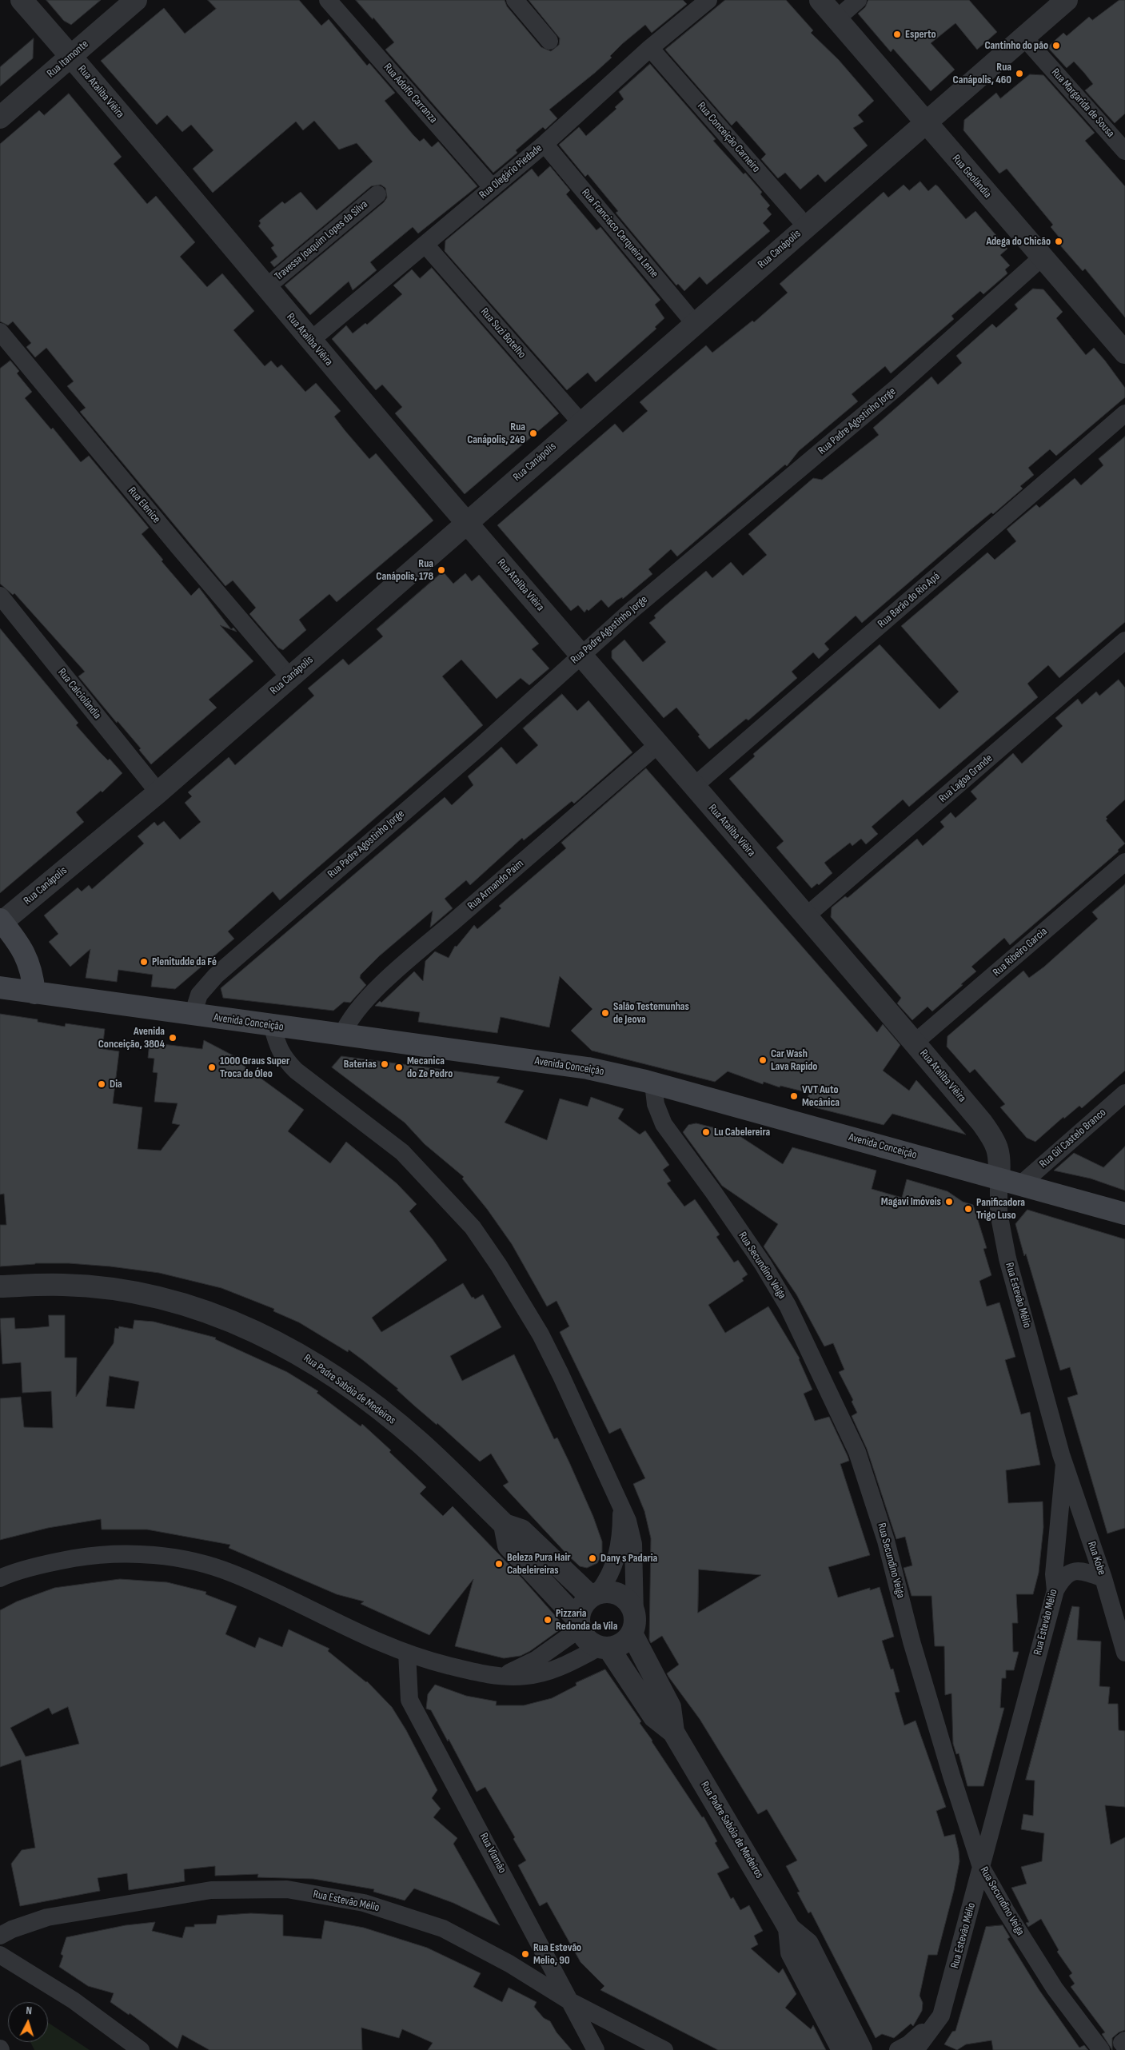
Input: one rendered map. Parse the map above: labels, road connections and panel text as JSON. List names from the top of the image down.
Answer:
{
  "streets": {
    "main road": ["Avenida Conceição"],
    "street": [
      "Rua Itamonte",
      "Rua Ataliba Viêira",
      "Rua Adolfo Carranza",
      "Rua Margarida de Sousa",
      "Rua Conceição Carneiro",
      "Rua Olegário Piedade",
      "Rua Geolândia",
      "Rua Francisco Cerqueira Leme",
      "Travessa Joaquim Lopes da Silva",
      "Rua Canápolis",
      "Rua Suzi Botelho",
      "Rua Padre Agostinho Jorge",
      "Rua Elenice",
      "Rua Barão do Rio Apá",
      "Rua Calciolândia",
      "Rua Lagoa Grande",
      "Rua Armando Paim",
      "Rua Ribeiro Garcia",
      "Rua Gil Castelo Branco",
      "Rua Secundino Veiga",
      "Rua Estevão Mélio",
      "Rua Padre Sabóia de Medeiros",
      "Rua Kobe",
      "Rua Viamão"
    ]
  },
  "crossings": [
    ["Rua Itamonte", "Rua Ataliba Viêira"],
    ["Rua Ataliba Viêira", "Rua Olegário Piedade"],
    ["Rua Ataliba Viêira", "Travessa Joaquim Lopes da Silva"],
    ["Rua Ataliba Viêira", "Rua Canápolis"],
    ["Rua Ataliba Viêira", "Rua Padre Agostinho Jorge"],
    ["Rua Ataliba Viêira", "Rua Barão do Rio Apá"],
    ["Rua Ataliba Viêira", "Rua Lagoa Grande"],
    ["Rua Ataliba Viêira", "Rua Armando Paim"],
    ["Rua Ataliba Viêira", "Rua Ribeiro Garcia"],
    ["Rua Ataliba Viêira", "Avenida Conceição"],
    ["Rua Ataliba Viêira", "Rua Estevão Mélio"],
    ["Rua Adolfo Carranza", "Rua Olegário Piedade"],
    ["Rua Margarida de Sousa", "Rua Canápolis"],
    ["Rua Conceição Carneiro", "Rua Olegário Piedade"],
    ["Rua Conceição Carneiro", "Rua Canápolis"],
    ["Rua Olegário Piedade", "Rua Francisco Cerqueira Leme"],
    ["Rua Olegário Piedade", "Rua Suzi Botelho"],
    ["Rua Geolândia", "Rua Canápolis"],
    ["Rua Geolândia", "Rua Padre Agostinho Jorge"],
    ["Rua Francisco Cerqueira Leme", "Rua Canápolis"],
    ["Rua Canápolis", "Rua Suzi Botelho"],
    ["Rua Canápolis", "Rua Elenice"],
    ["Rua Canápolis", "Rua Calciolândia"],
    ["Rua Padre Agostinho Jorge", "Avenida Conceição"],
    ["Rua Armando Paim", "Avenida Conceição"],
    ["Avenida Conceição", "Rua Gil Castelo Branco"],
    ["Avenida Conceição", "Rua Secundino Veiga"],
    ["Avenida Conceição", "Rua Estevão Mélio"],
    ["Rua Secundino Veiga", "Rua Estevão Mélio"],
    ["Rua Estevão Mélio", "Rua Kobe"],
    ["Rua Estevão Mélio", "Rua Viamão"]
  ],
  "places": [
    "Esperto",
    "Cantinho do pão",
    "Rua Canápolis, 460",
    "Adega do Chicão",
    "Rua Canápolis, 249",
    "Rua Canápolis, 178",
    "Plenitudde da Fé",
    "Salão Testemunhas de Jeova",
    "Avenida Conceição, 3804",
    "Car Wash Lava Rapido",
    "Baterias",
    "1000 Graus Super Troca de Óleo",
    "Mecanica do Ze Pedro",
    "Dia",
    "VVT Auto Mecânica",
    "Lu Cabelereira",
    "Magavi Imóveis",
    "Panificadora Trigo Luso",
    "Dany s Padaria",
    "Beleza Pura Hair Cabeleireiras",
    "Pizzaria Redonda da Vila",
    "Rua Estevão Melio, 90"
  ],
  "north": "top"
}
